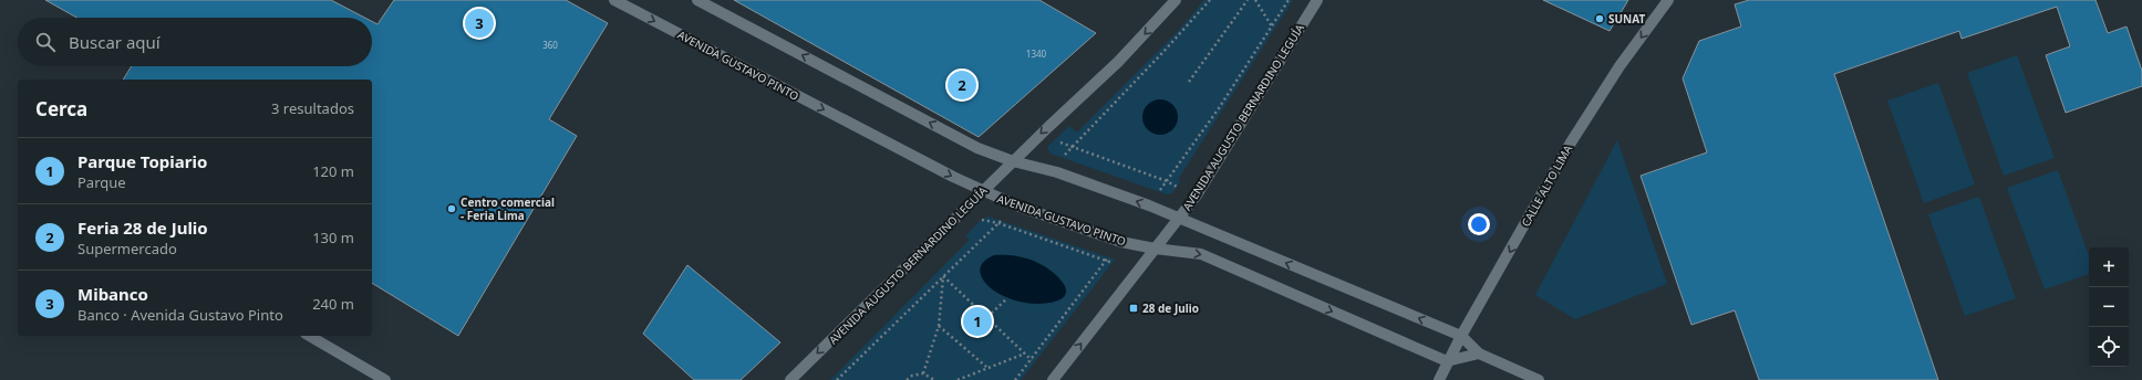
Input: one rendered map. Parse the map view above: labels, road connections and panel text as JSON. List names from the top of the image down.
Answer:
{
  "streets": {
    "main road": ["AVENIDA GUSTAVO PINTO", "AVENIDA AUGUSTO BERNARDINO LEGUÍA", "CALLE ALTO LIMA"]
  },
  "crossings": [
    ["AVENIDA GUSTAVO PINTO", "AVENIDA AUGUSTO BERNARDINO LEGUÍA"],
    ["AVENIDA GUSTAVO PINTO", "CALLE ALTO LIMA"]
  ],
  "one_way": ["CALLE ALTO LIMA"],
  "places": {
    "other": ["SUNAT", "Centro comercial - Feria Lima"],
    "transit": ["28 de Julio"]
  },
  "house_numbers": ["360", "1340"],
  "page": {
    "pins": ["3", "2", "1"],
    "search": "Buscar aquí",
    "heading": ["Cerca", "3 resultados"],
    "list": [
      {
        "mark": "1",
        "name": "Parque Topiario",
        "note": "Parque",
        "value": "120 m"
      },
      {
        "mark": "2",
        "name": "Feria 28 de Julio",
        "note": "Supermercado",
        "value": "130 m"
      },
      {
        "mark": "3",
        "name": "Mibanco",
        "note": "Banco · Avenida Gustavo Pinto",
        "value": "240 m"
      }
    ],
    "map_buttons": ["+", "−"]
  }
}
